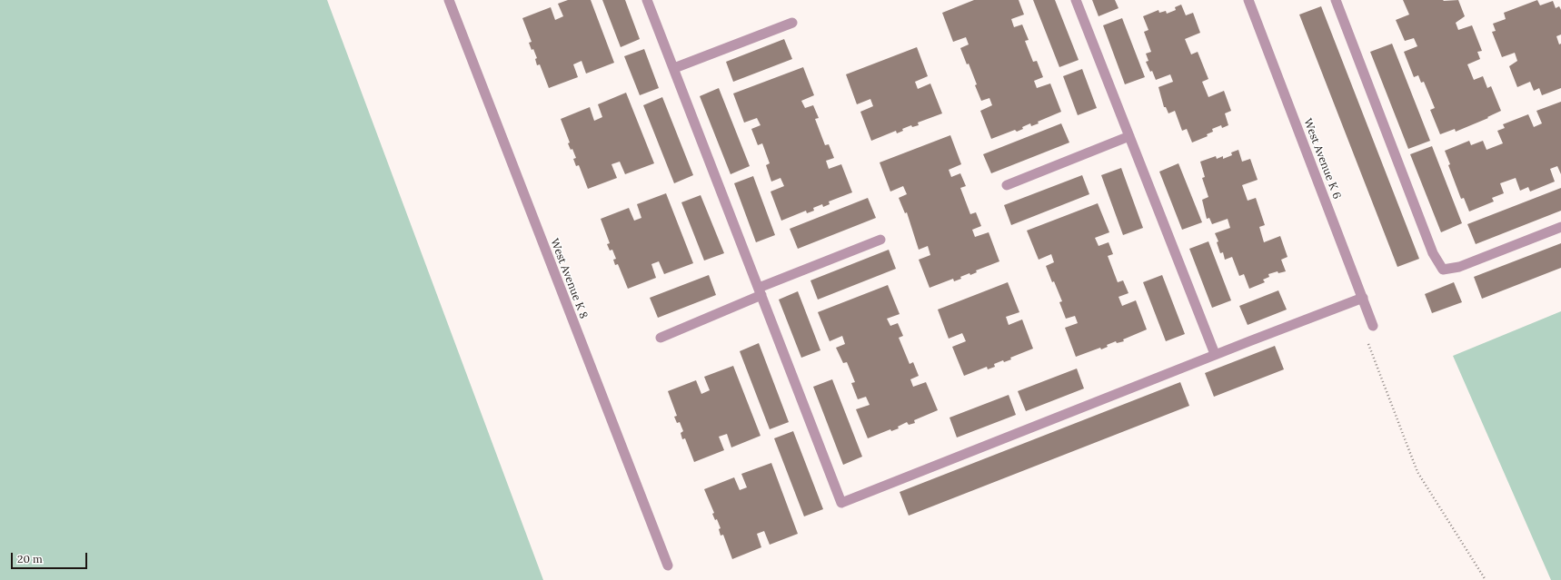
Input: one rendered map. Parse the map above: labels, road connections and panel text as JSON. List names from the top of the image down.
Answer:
{
  "streets": {
    "street": ["West Avenue K 6", "West Avenue K 8"]
  },
  "scale_bar": "20 m"
}
